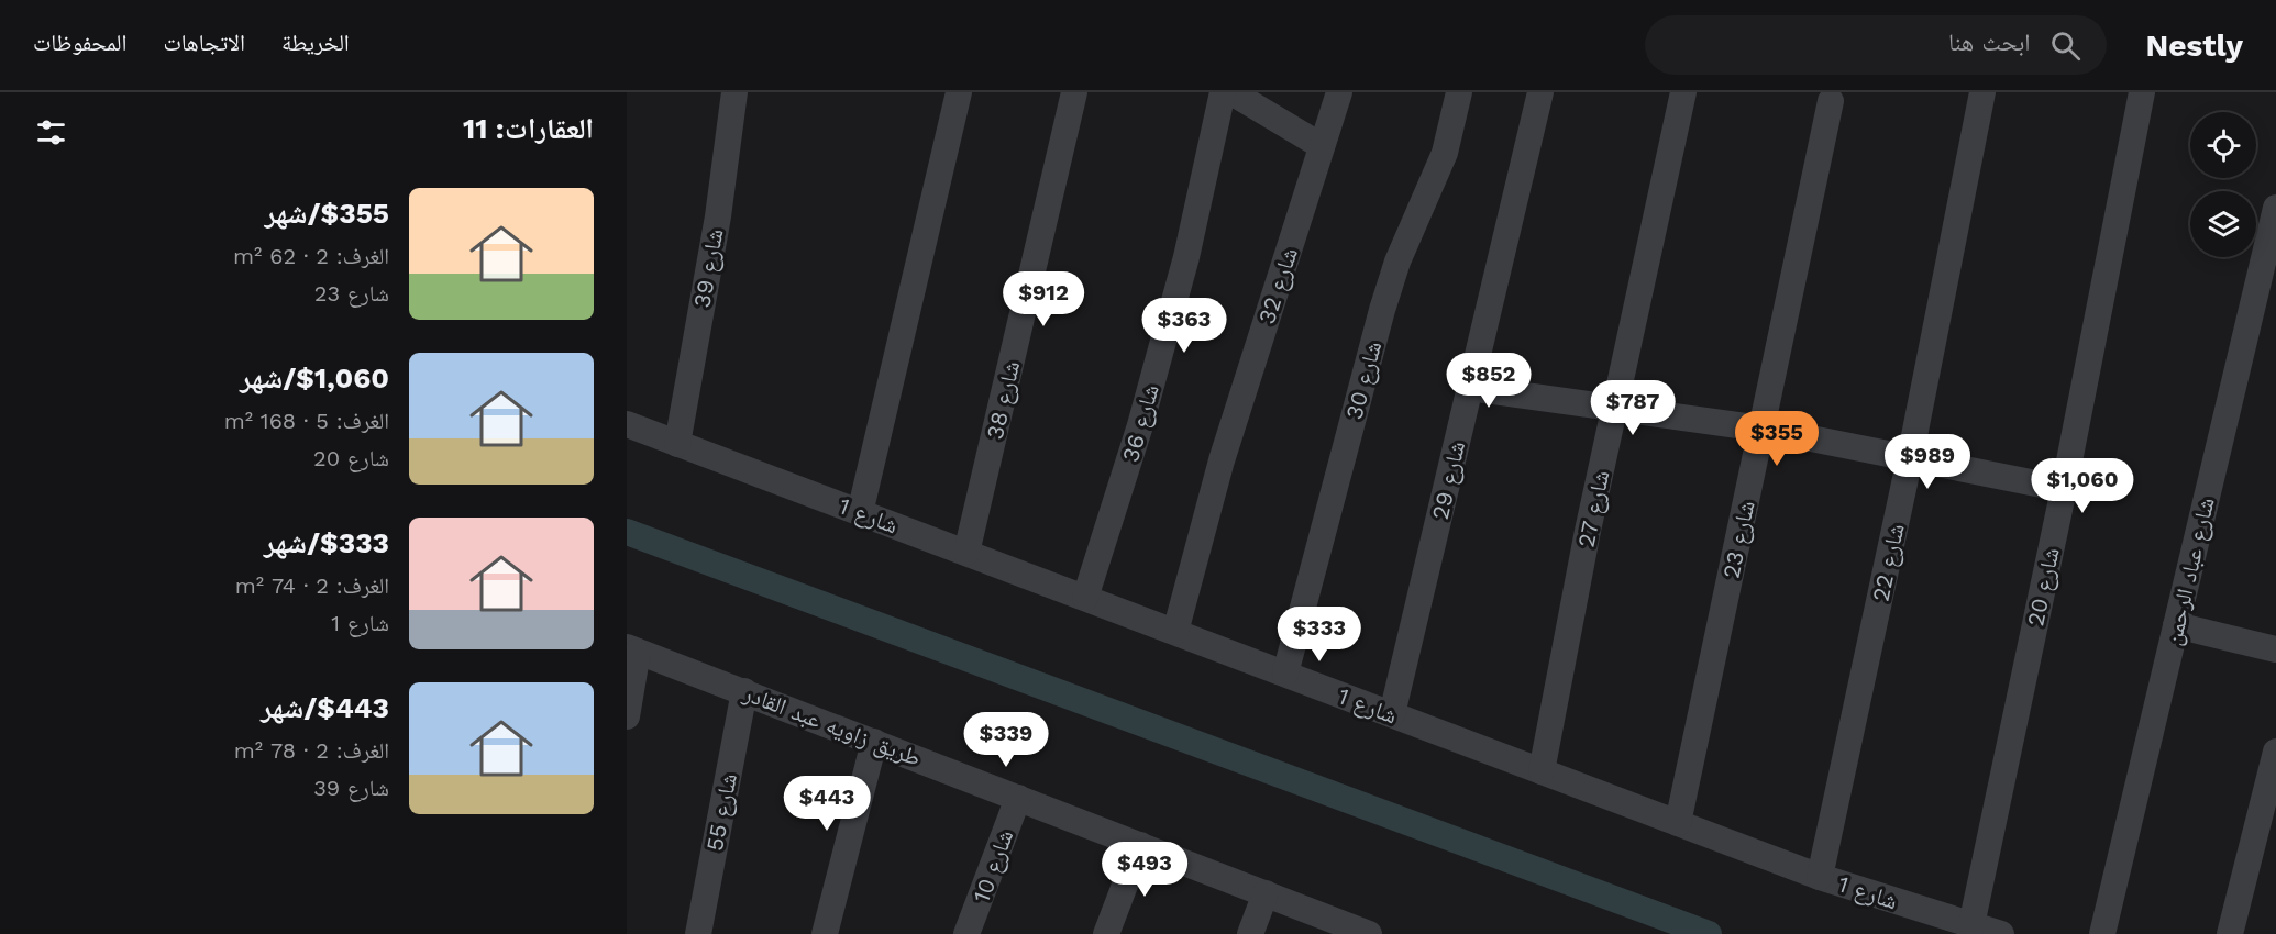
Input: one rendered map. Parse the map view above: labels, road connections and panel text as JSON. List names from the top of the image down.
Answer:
{
  "streets": {
    "street": [
      "شارع 39",
      "شارع 32",
      "شارع 30",
      "شارع 38",
      "شارع 36",
      "شارع 29",
      "شارع 27",
      "شارع 1",
      "شارع 23",
      "شارع 22",
      "شارع عباد الرحمن",
      "شارع 20",
      "طريق زاويه عبد القادر",
      "شارع 55",
      "شارع 10"
    ]
  },
  "crossings": [
    ["شارع 39", "شارع 1"],
    ["شارع 32", "شارع 1"],
    ["شارع 30", "شارع 1"],
    ["شارع 38", "شارع 1"],
    ["شارع 36", "شارع 1"],
    ["شارع 29", "شارع 1"],
    ["شارع 27", "شارع 1"],
    ["شارع 1", "شارع 23"],
    ["شارع 1", "شارع 22"],
    ["شارع 1", "شارع 20"],
    ["طريق زاويه عبد القادر", "شارع 55"],
    ["طريق زاويه عبد القادر", "شارع 10"]
  ],
  "page": {
    "header": "Nestly",
    "search": "ابحث هنا",
    "nav": ["الخريطة", "الاتجاهات", "المحفوظات"],
    "heading": "العقارات: 11",
    "list": [
      {
        "name": "$355/شهر",
        "note": "الغرف: 2 · 62 m² · شارع 23"
      },
      {
        "name": "$1,060/شهر",
        "note": "الغرف: 5 · 168 m² · شارع 20"
      },
      {
        "name": "$333/شهر",
        "note": "الغرف: 2 · 74 m² · شارع 1"
      },
      {
        "name": "$443/شهر",
        "note": "الغرف: 2 · 78 m² · شارع 39"
      }
    ],
    "price": [
      "$912",
      "$363",
      "$852",
      "$787",
      "$355",
      "$989",
      "$1,060",
      "$333",
      "$339",
      "$443",
      "$493"
    ]
  }
}
